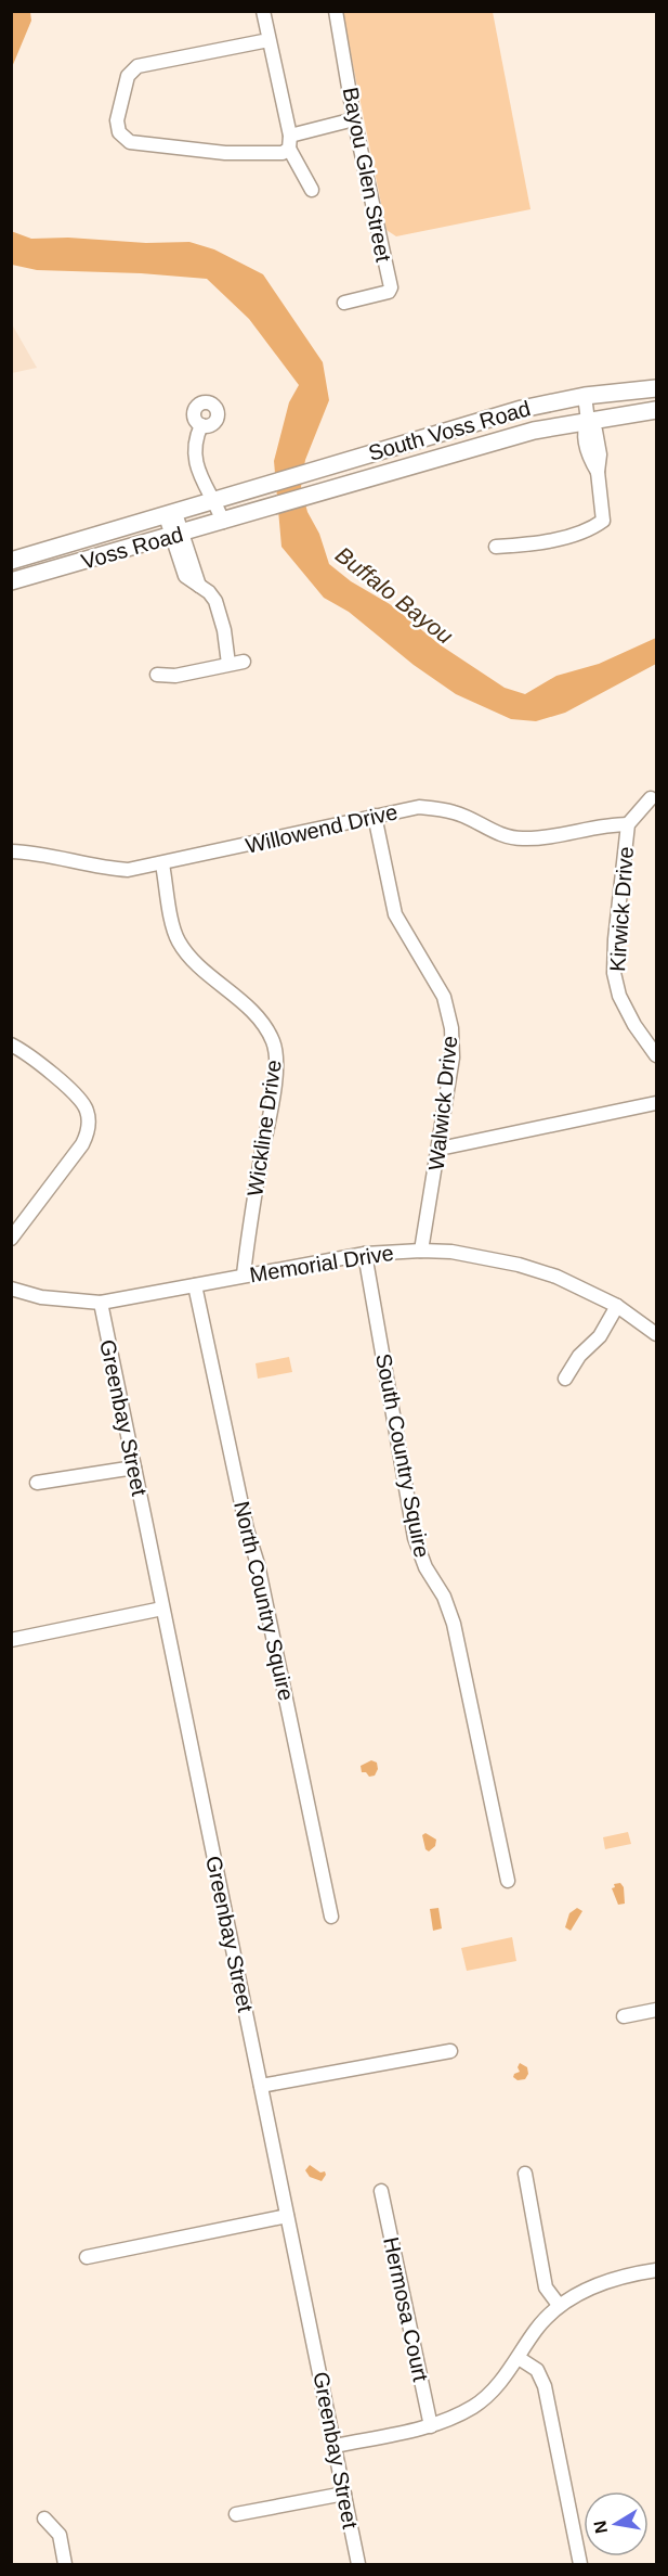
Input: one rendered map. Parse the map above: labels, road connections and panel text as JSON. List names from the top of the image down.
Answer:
{
  "streets": {
    "main road": ["South Voss Road", "Voss Road"],
    "street": [
      "Bayou Glen Street",
      "Willowend Drive",
      "Kirwick Drive",
      "Walwick Drive",
      "Wickline Drive",
      "Memorial Drive",
      "Greenbay Street",
      "South Country Squire",
      "North Country Squire",
      "Hermosa Court"
    ]
  },
  "crossings": [
    ["South Voss Road", "Voss Road"],
    ["Willowend Drive", "Kirwick Drive"],
    ["Willowend Drive", "Walwick Drive"],
    ["Willowend Drive", "Wickline Drive"],
    ["Walwick Drive", "Memorial Drive"],
    ["Wickline Drive", "Memorial Drive"],
    ["Memorial Drive", "Greenbay Street"],
    ["Memorial Drive", "South Country Squire"],
    ["Memorial Drive", "North Country Squire"]
  ],
  "water": ["Buffalo Bayou"],
  "north": "left"
}
